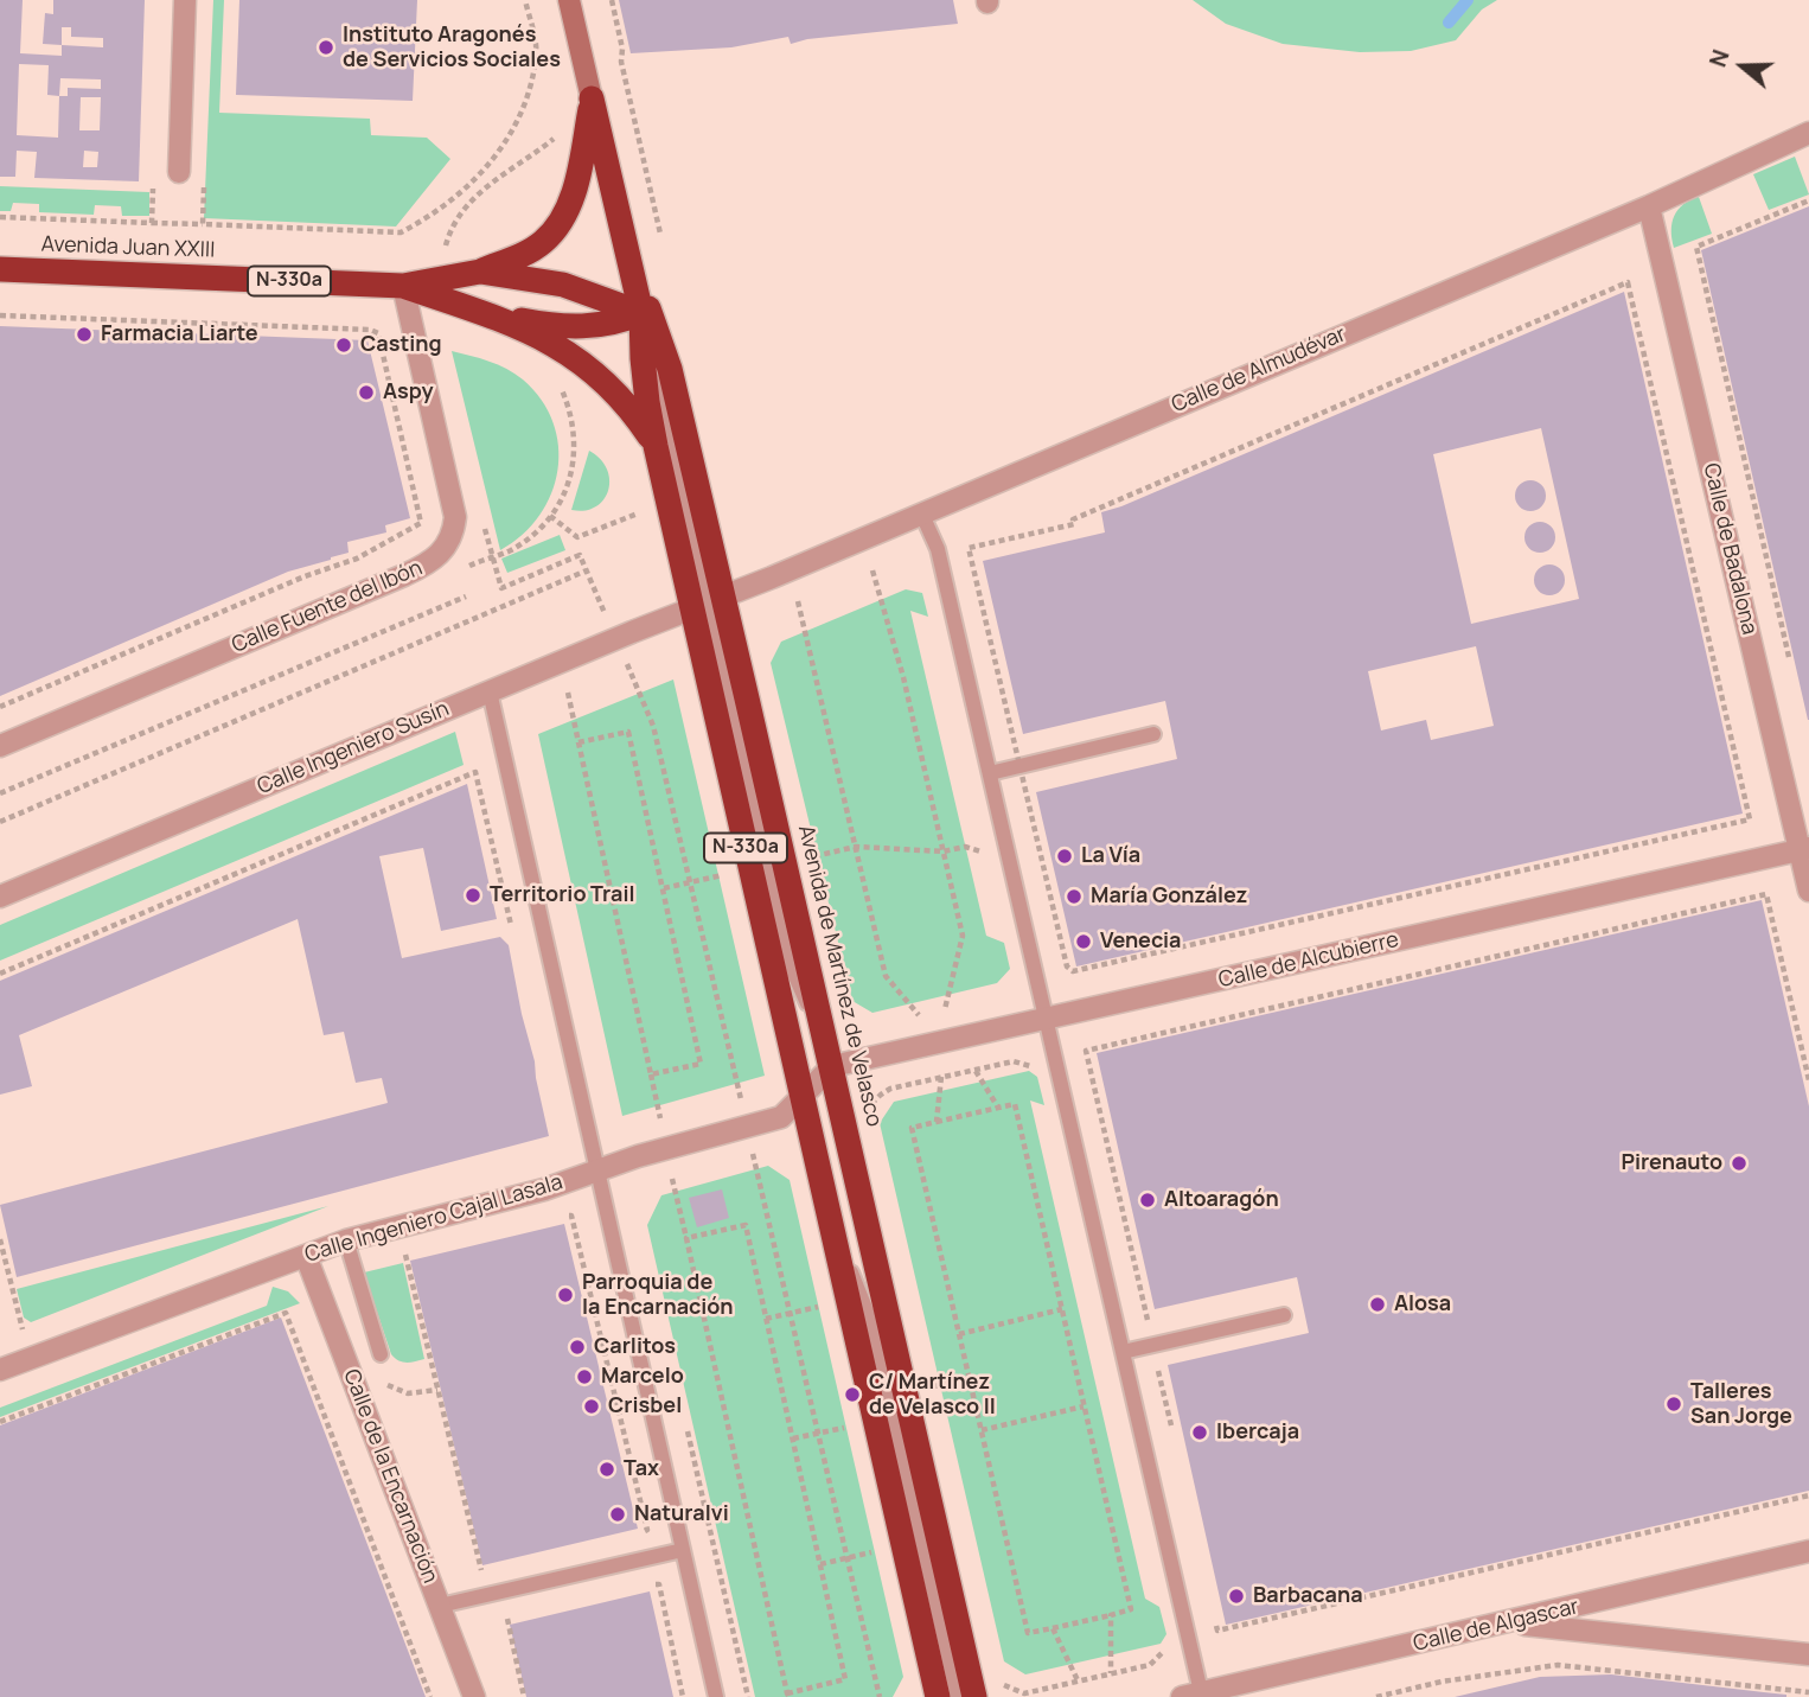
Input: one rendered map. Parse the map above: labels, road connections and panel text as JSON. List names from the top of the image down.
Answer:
{
  "streets": {
    "highway": ["Avenida Juan XXIII", "N-330a", "Avenida de Martínez de Velasco"],
    "street": [
      "Calle de Almudévar",
      "Calle de Badalona",
      "Calle Fuente del Ibón",
      "Calle Ingeniero Susín",
      "Calle de Alcubierre",
      "Calle Ingeniero Cajal Lasala",
      "Calle de la Encarnación",
      "Calle de Algascar"
    ]
  },
  "crossings": [
    ["Avenida Juan XXIII", "Calle Fuente del Ibón"],
    ["Avenida Juan XXIII", "Avenida de Martínez de Velasco"],
    ["Calle de Almudévar", "Calle de Badalona"],
    ["Calle de Almudévar", "Calle Ingeniero Susín"],
    ["Calle de Almudévar", "Avenida de Martínez de Velasco"],
    ["Calle de Badalona", "Calle de Alcubierre"],
    ["Calle Ingeniero Susín", "Avenida de Martínez de Velasco"],
    ["Calle de Alcubierre", "Avenida de Martínez de Velasco"],
    ["Calle de Alcubierre", "Calle Ingeniero Cajal Lasala"],
    ["Avenida de Martínez de Velasco", "Calle Ingeniero Cajal Lasala"],
    ["Calle Ingeniero Cajal Lasala", "Calle de la Encarnación"]
  ],
  "places": [
    "Instituto Aragonés de Servicios Sociales",
    "Farmacia Liarte",
    "Casting",
    "Aspy",
    "La Vía",
    "Territorio Trail",
    "María González",
    "Venecia",
    "Pirenauto",
    "Altoaragón",
    "Parroquia de la Encarnación",
    "Alosa",
    "Carlitos",
    "Marcelo",
    "C/ Martínez de Velasco II",
    "Talleres San Jorge",
    "Crisbel",
    "Ibercaja",
    "Tax",
    "Naturalvi",
    "Barbacana"
  ],
  "north": "left"
}
